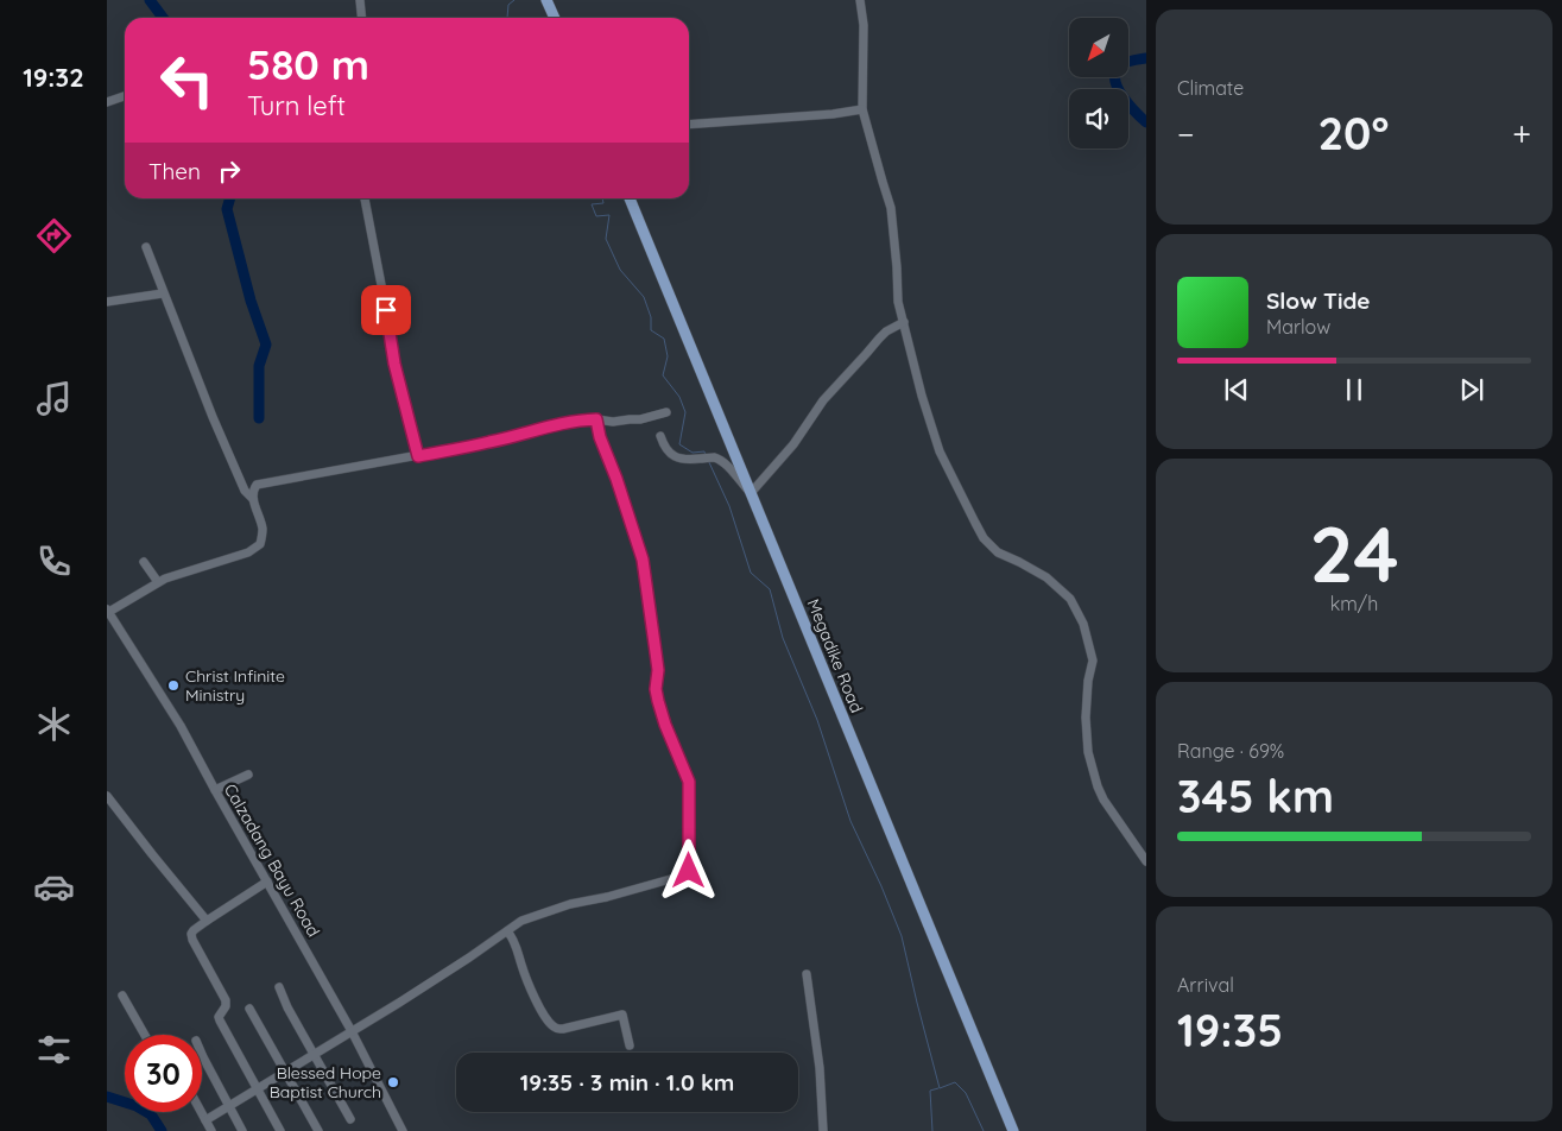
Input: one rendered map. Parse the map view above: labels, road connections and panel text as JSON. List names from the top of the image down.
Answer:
{
  "streets": {
    "main road": ["Megadike Road"],
    "street": ["Calzadang Bayu Road"]
  },
  "places": ["Christ Infinite Ministry", "Blessed Hope Baptist Church"],
  "north": "bottom left",
  "page": {
    "tabs": "19:32",
    "tile": [
      "Climate",
      ["24", "km/h"],
      ["Range · 69%", "345 km"],
      ["Arrival", "19:35"]
    ],
    "turn": ["580 m", "Turn left"],
    "heat": ["−", "20°", "+"],
    "then": "Then",
    "song": ["Slow Tide", "Marlow"],
    "limit": "30",
    "trip": "19:35 · 3 min · 1.0 km"
  }
}
